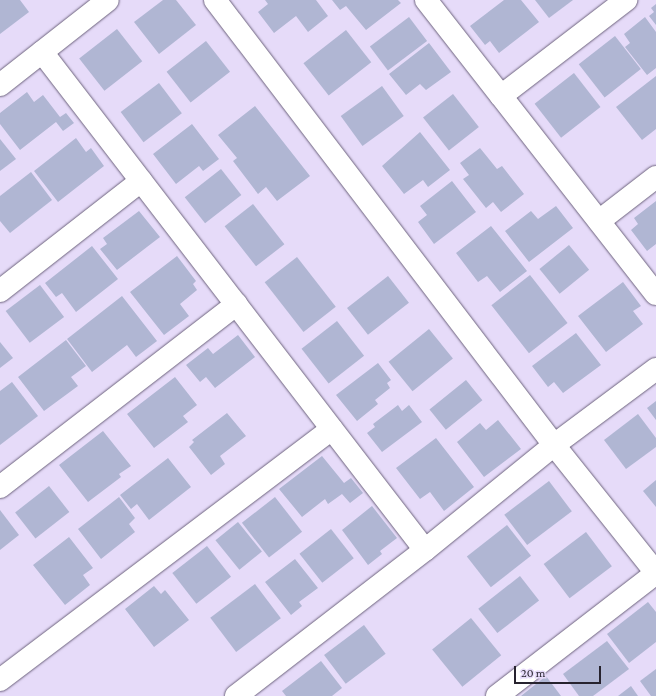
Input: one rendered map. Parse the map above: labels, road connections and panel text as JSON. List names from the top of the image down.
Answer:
{
  "scale_bar": "20 m"
}
